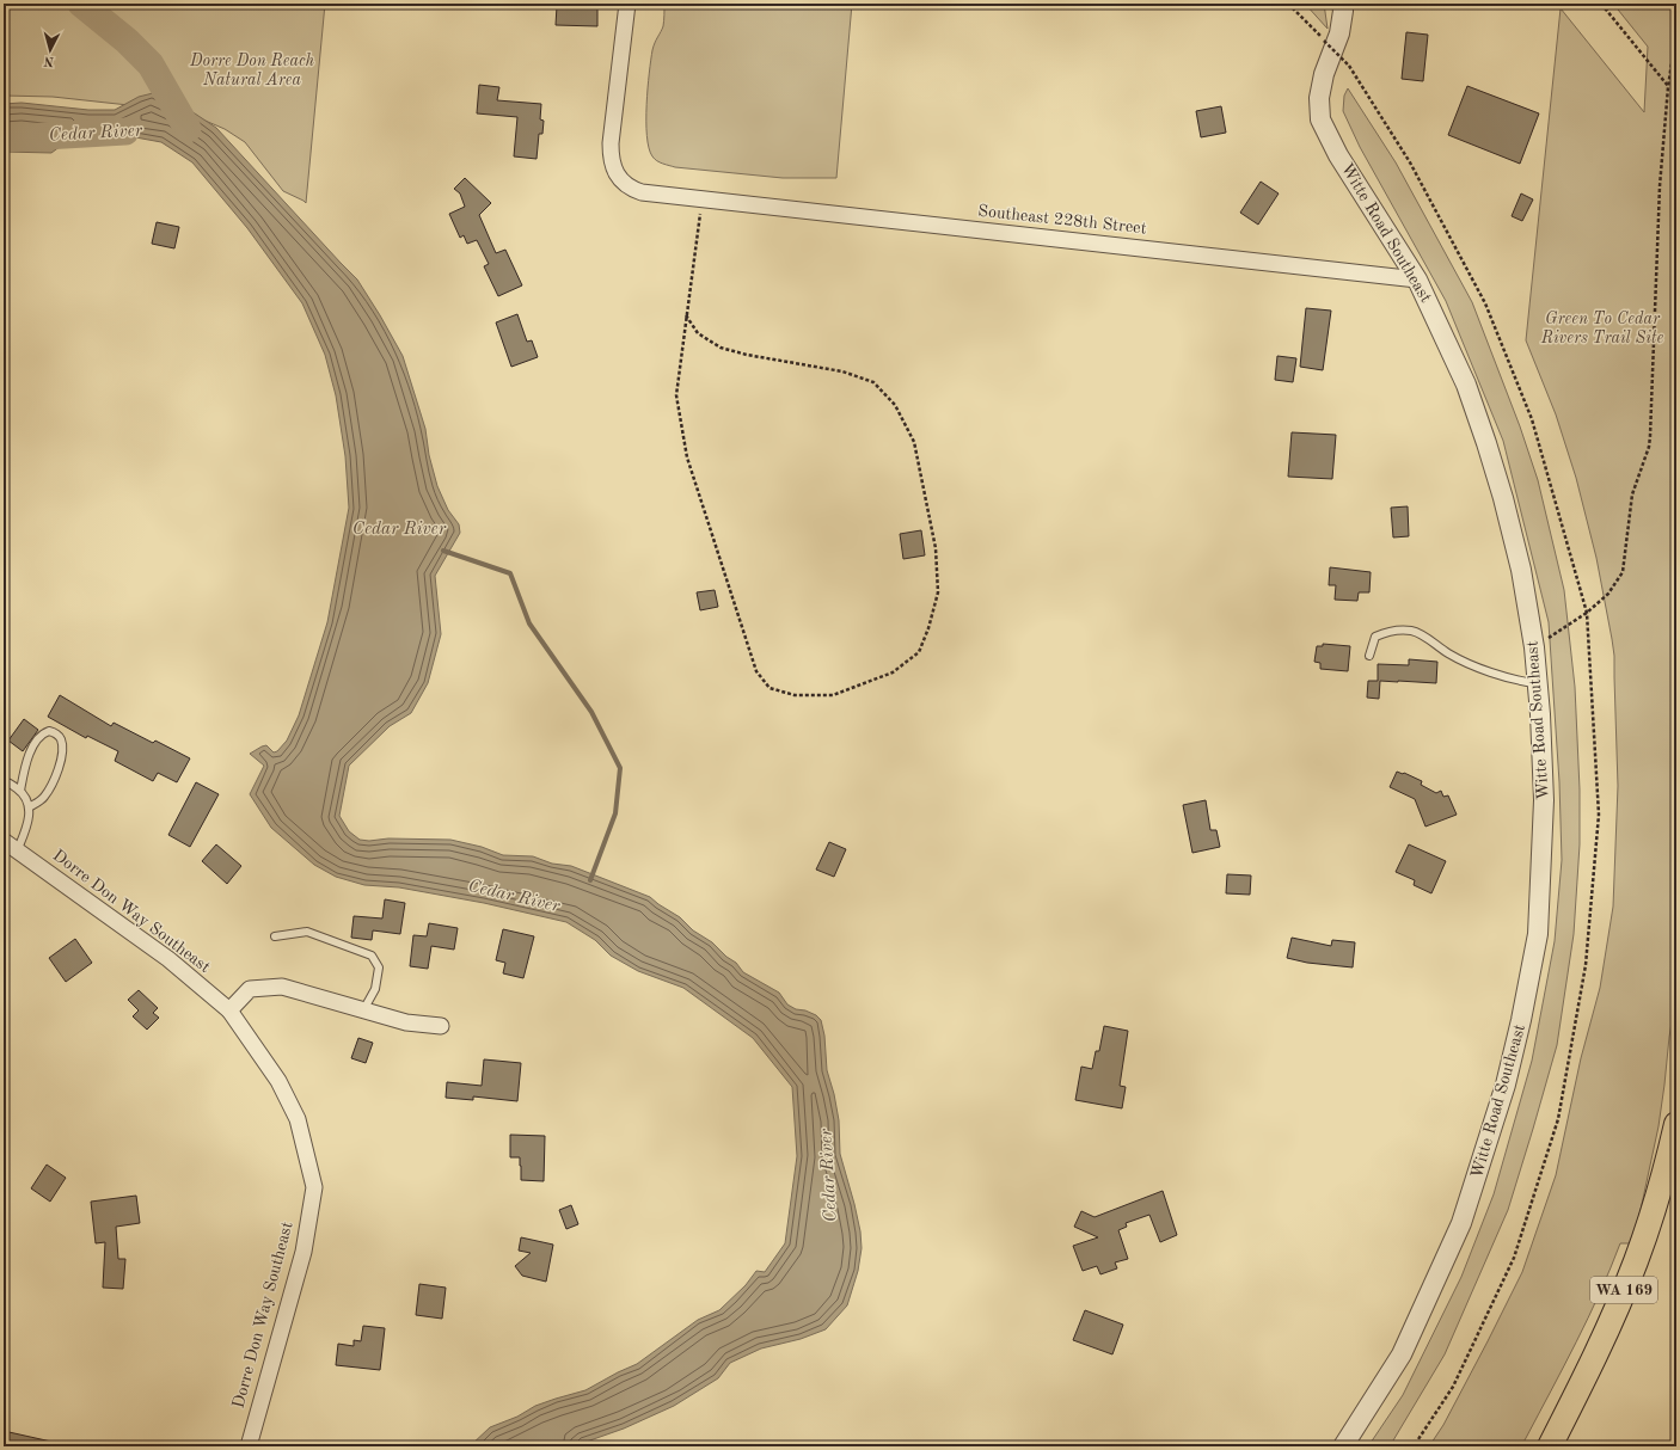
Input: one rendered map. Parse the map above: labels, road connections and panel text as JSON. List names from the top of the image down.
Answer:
{
  "streets": {
    "main road": ["WA 169"],
    "street": ["Southeast 228th Street", "Witte Road Southeast", "Dorre Don Way Southeast"]
  },
  "crossings": [
    ["Southeast 228th Street", "Witte Road Southeast"]
  ],
  "water": ["Cedar River"],
  "parks": ["Dorre Don Reach Natural Area", "Green To Cedar Rivers Trail Site"],
  "north": "bottom"
}
